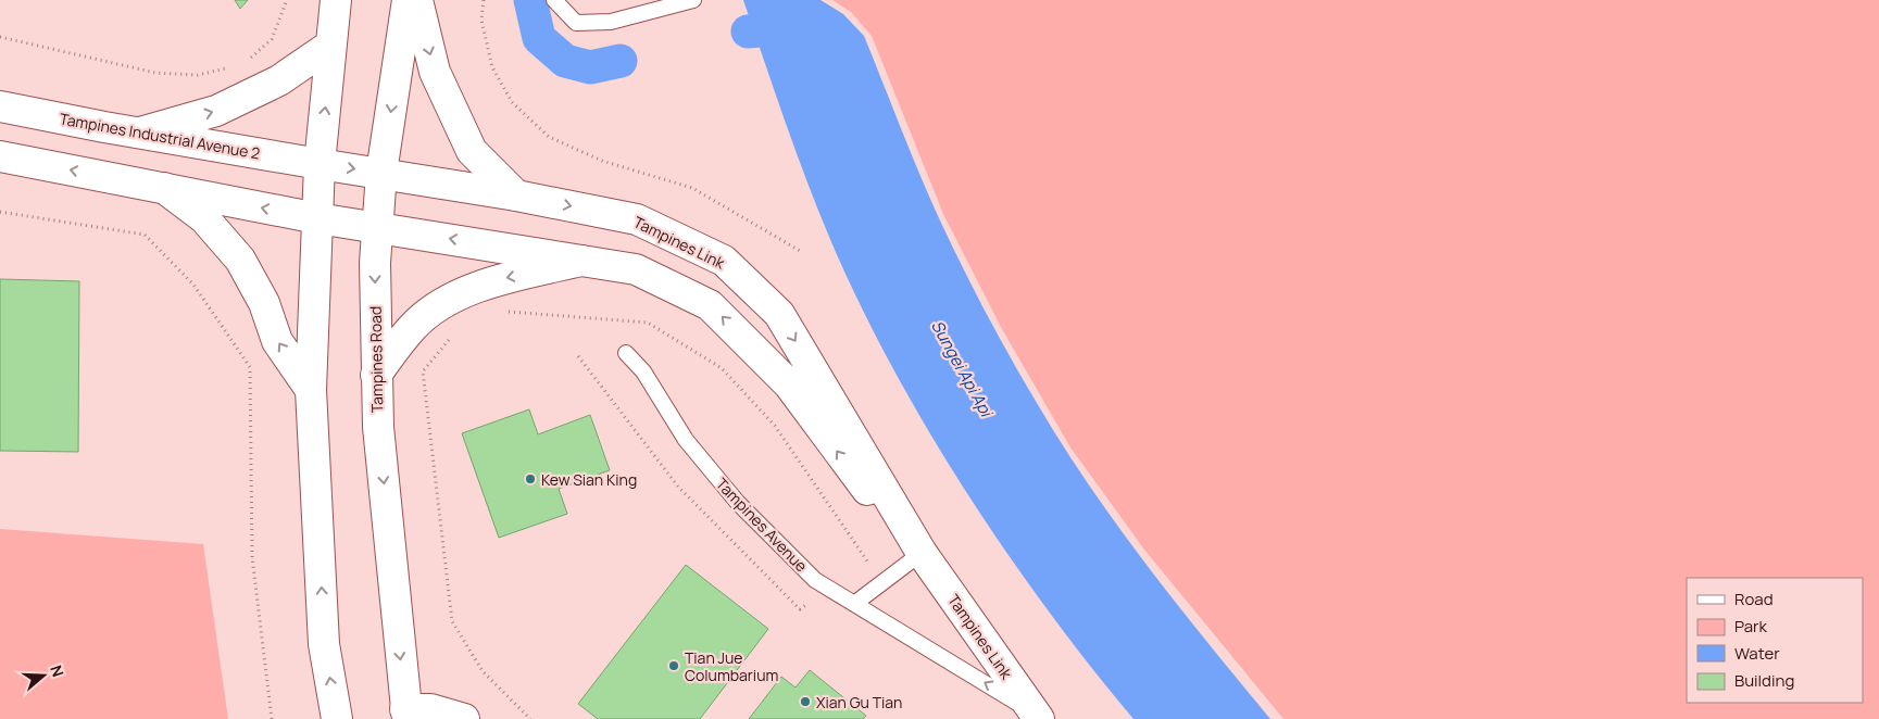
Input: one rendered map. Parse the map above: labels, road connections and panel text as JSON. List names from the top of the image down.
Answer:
{
  "streets": {
    "street": ["Tampines Industrial Avenue 2", "Tampines Link", "Tampines Road"],
    "lane": ["Tampines Avenue"]
  },
  "crossings": [
    ["Tampines Industrial Avenue 2", "Tampines Link"],
    ["Tampines Link", "Tampines Road"],
    ["Tampines Link", "Tampines Avenue"]
  ],
  "one_way": ["Tampines Avenue"],
  "water": ["Sungei Api Api"],
  "places": ["Kew Sian King", "Tian Jue Columbarium", "Xian Gu Tian"],
  "legend": [
    "Road",
    "Park",
    "Water",
    "Building"
  ],
  "north": "right"
}
